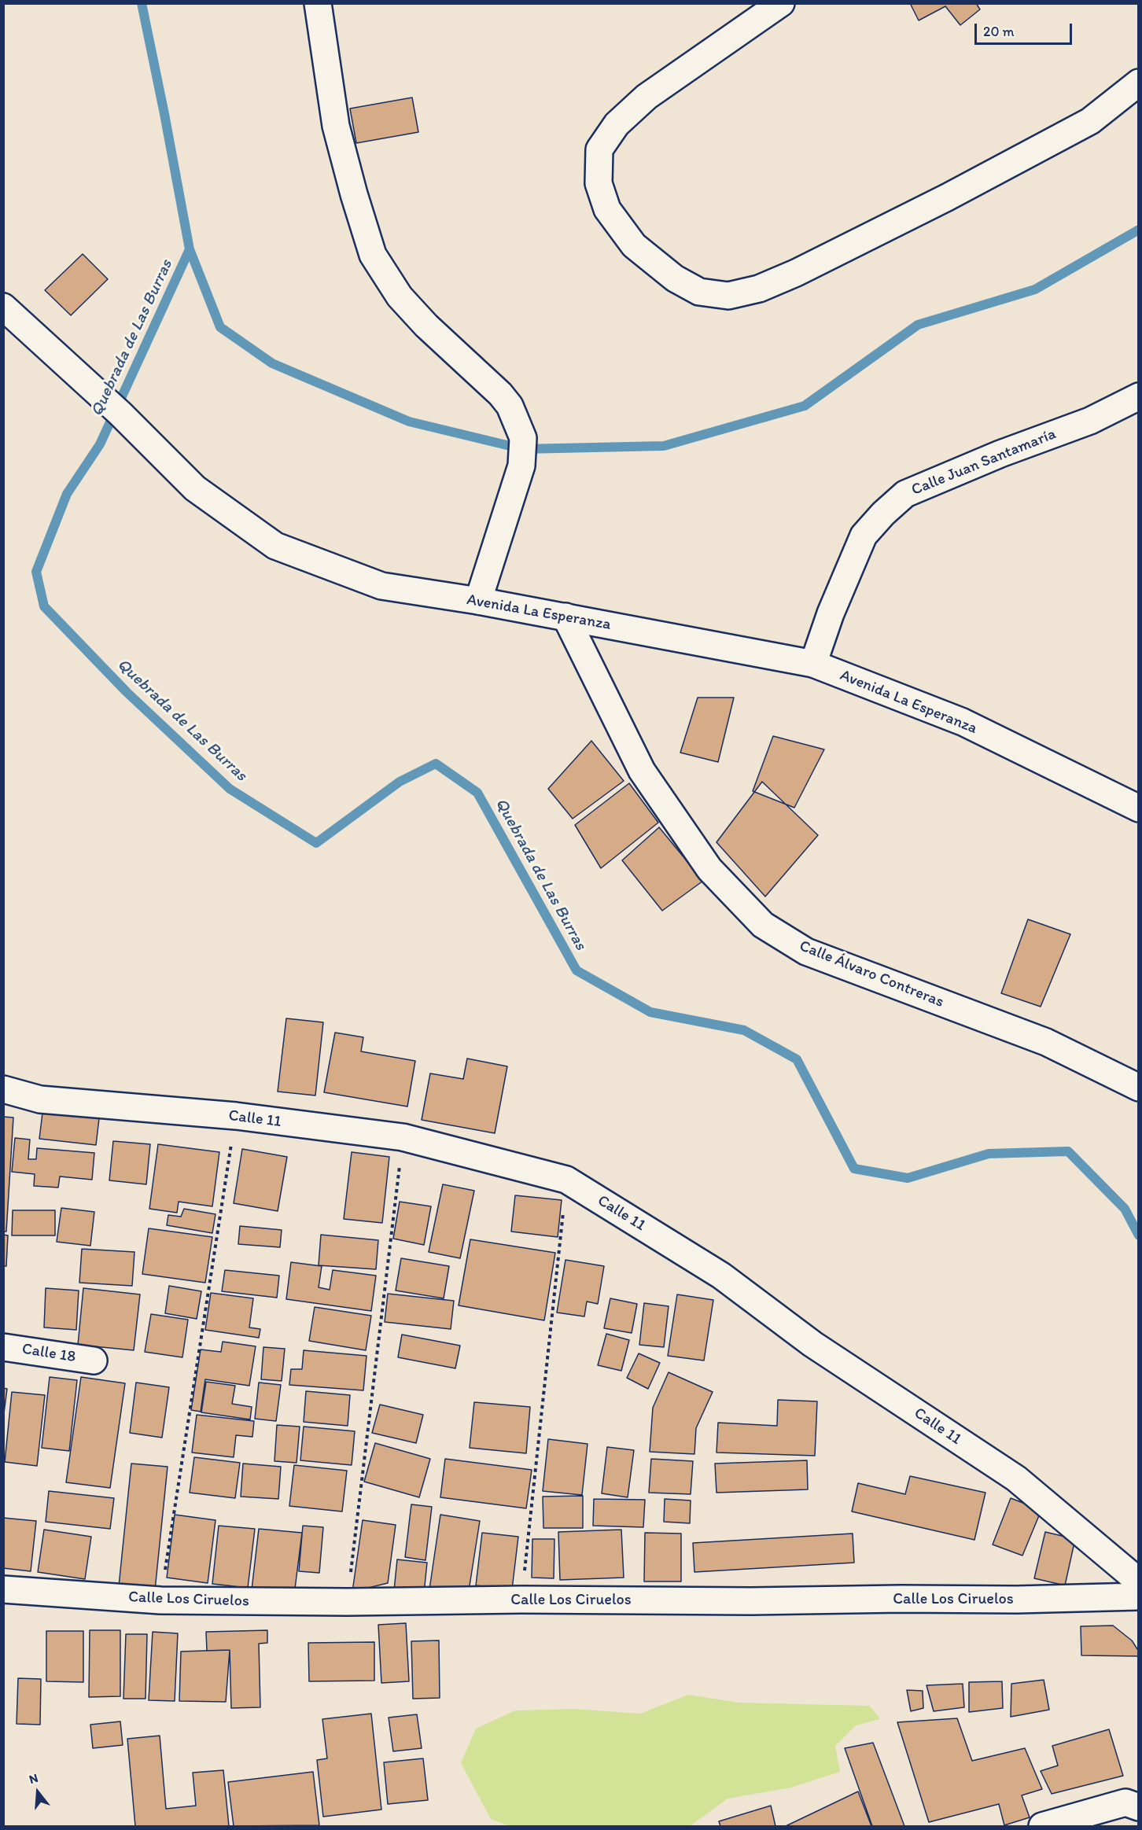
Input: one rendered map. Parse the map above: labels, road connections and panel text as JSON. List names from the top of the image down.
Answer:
{
  "streets": {
    "street": [
      "Calle Juan Santamaría",
      "Avenida La Esperanza",
      "Calle Álvaro Contreras",
      "Calle 11",
      "Calle 18",
      "Calle Los Ciruelos"
    ]
  },
  "crossings": [
    ["Calle Juan Santamaría", "Avenida La Esperanza"],
    ["Avenida La Esperanza", "Calle Álvaro Contreras"]
  ],
  "water": ["Quebrada de Las Burras"],
  "scale_bar": "20 m",
  "north": "top"
}
